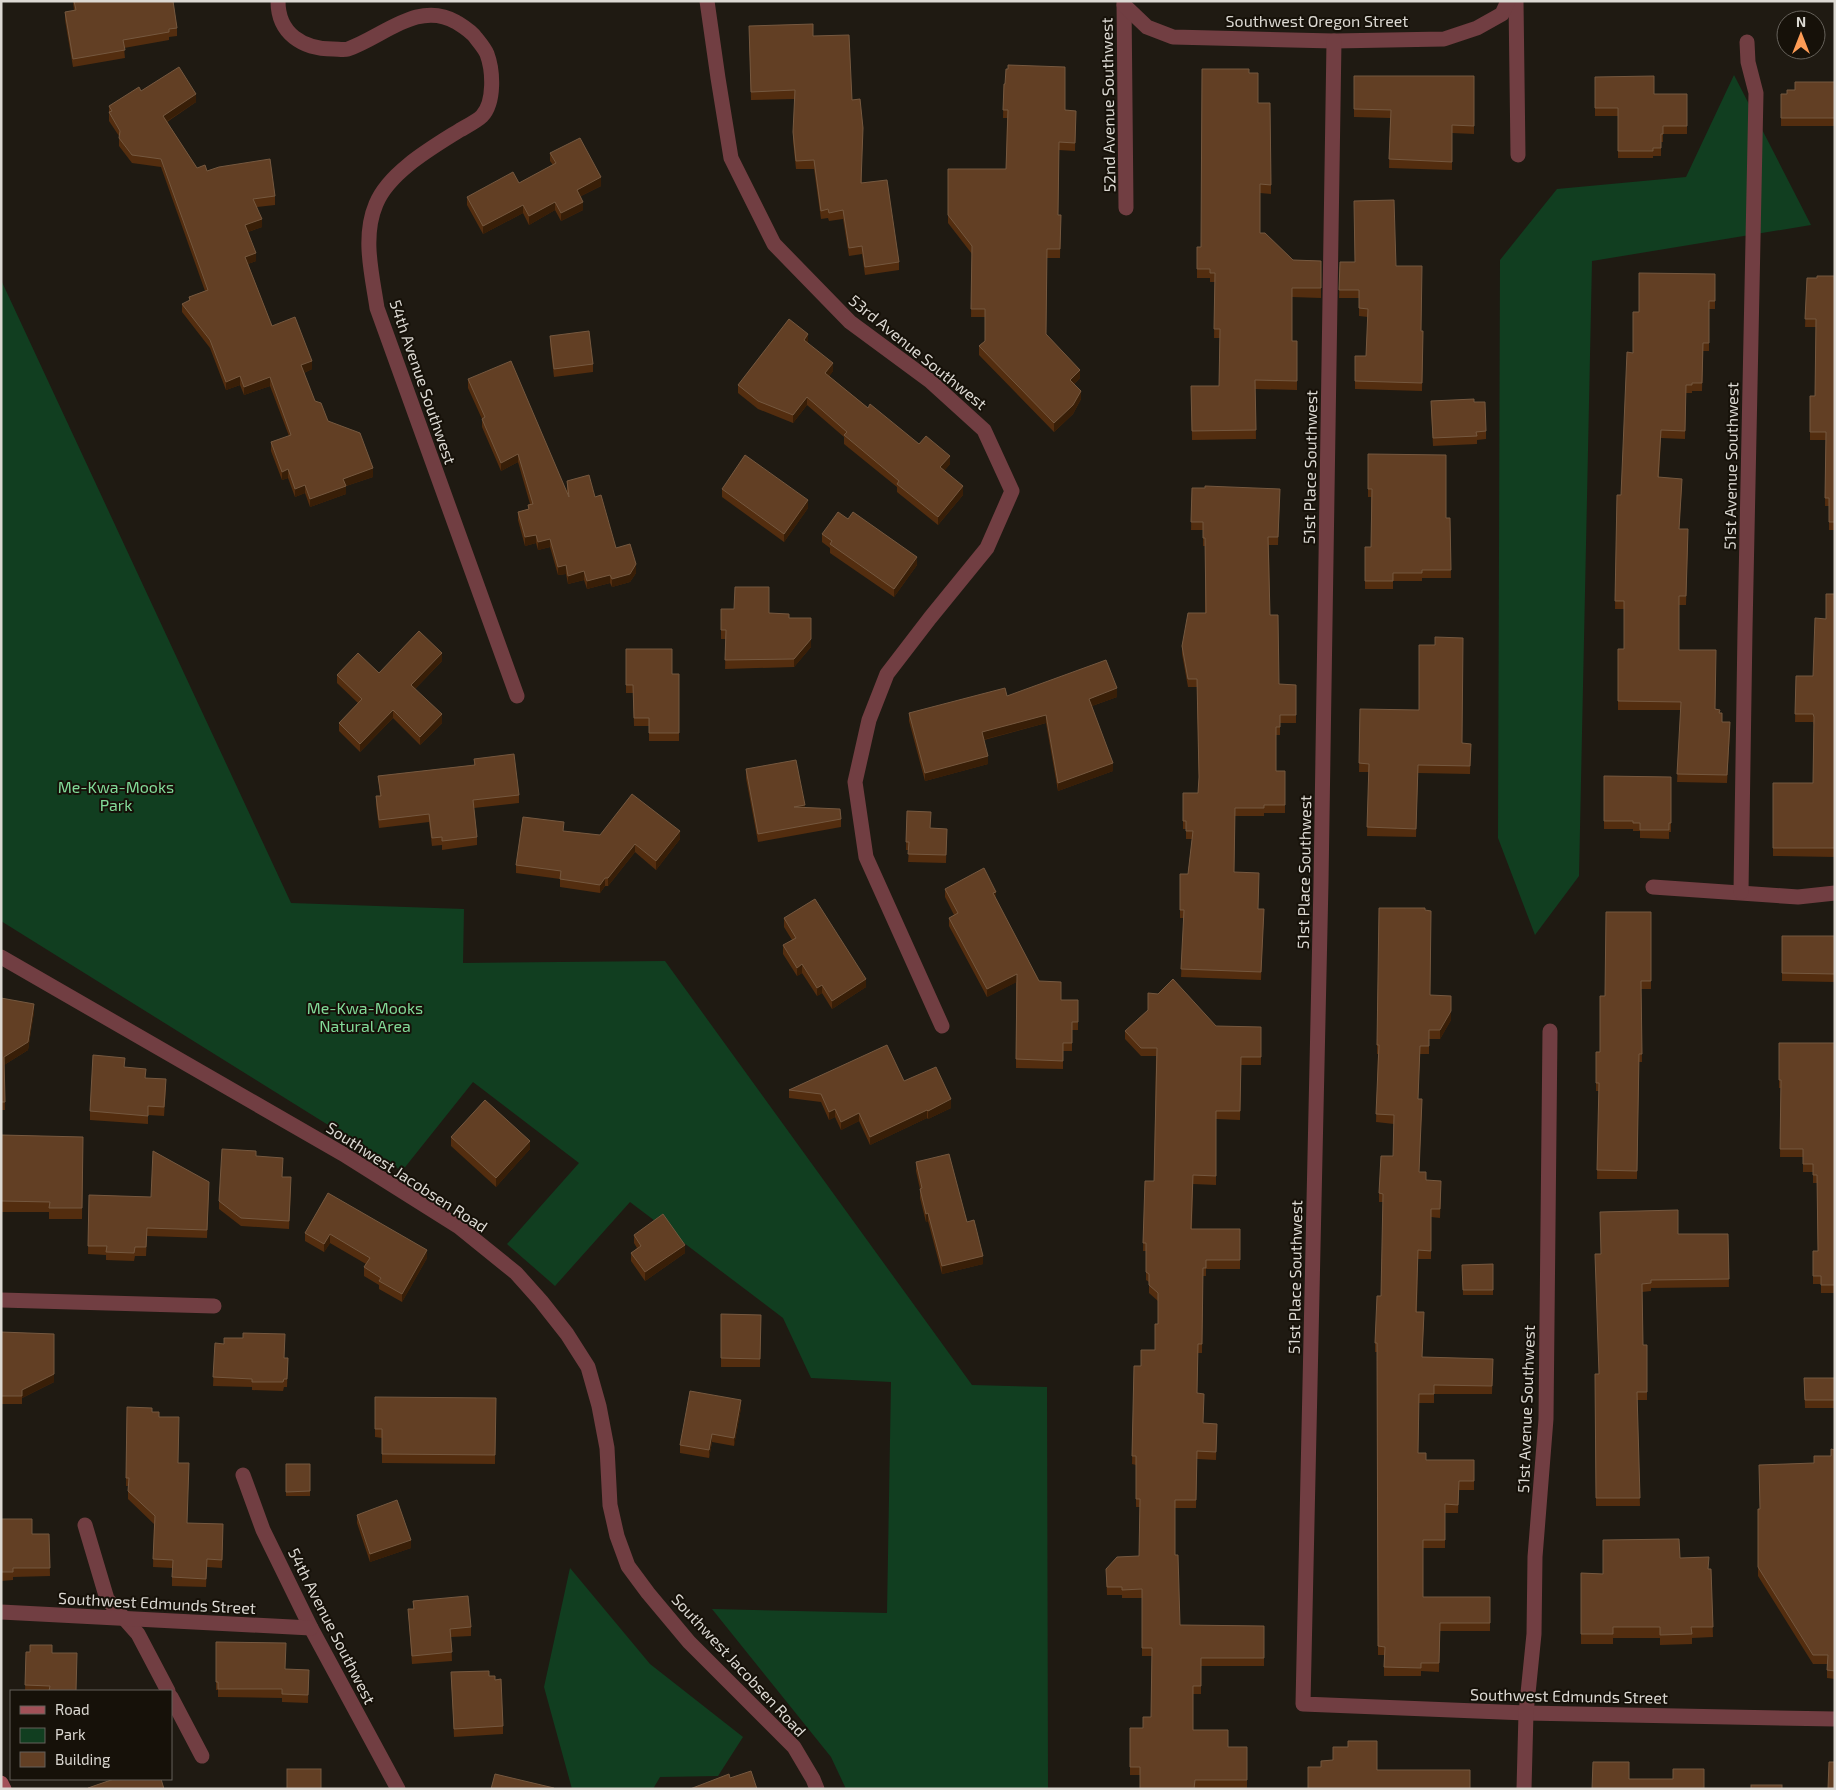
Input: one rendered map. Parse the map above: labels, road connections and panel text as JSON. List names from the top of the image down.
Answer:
{
  "streets": {
    "street": [
      "Southwest Oregon Street",
      "52nd Avenue Southwest",
      "53rd Avenue Southwest",
      "54th Avenue Southwest",
      "51st Avenue Southwest",
      "51st Place Southwest",
      "Southwest Jacobsen Road",
      "Southwest Edmunds Street"
    ]
  },
  "crossings": [
    ["Southwest Oregon Street", "52nd Avenue Southwest"],
    ["Southwest Oregon Street", "51st Place Southwest"],
    ["54th Avenue Southwest", "Southwest Edmunds Street"],
    ["51st Avenue Southwest", "Southwest Edmunds Street"],
    ["51st Place Southwest", "Southwest Edmunds Street"]
  ],
  "parks": ["Me-Kwa-Mooks Park", "Me-Kwa-Mooks Natural Area"],
  "legend": ["Road", "Park", "Building"],
  "north": "top"
}
